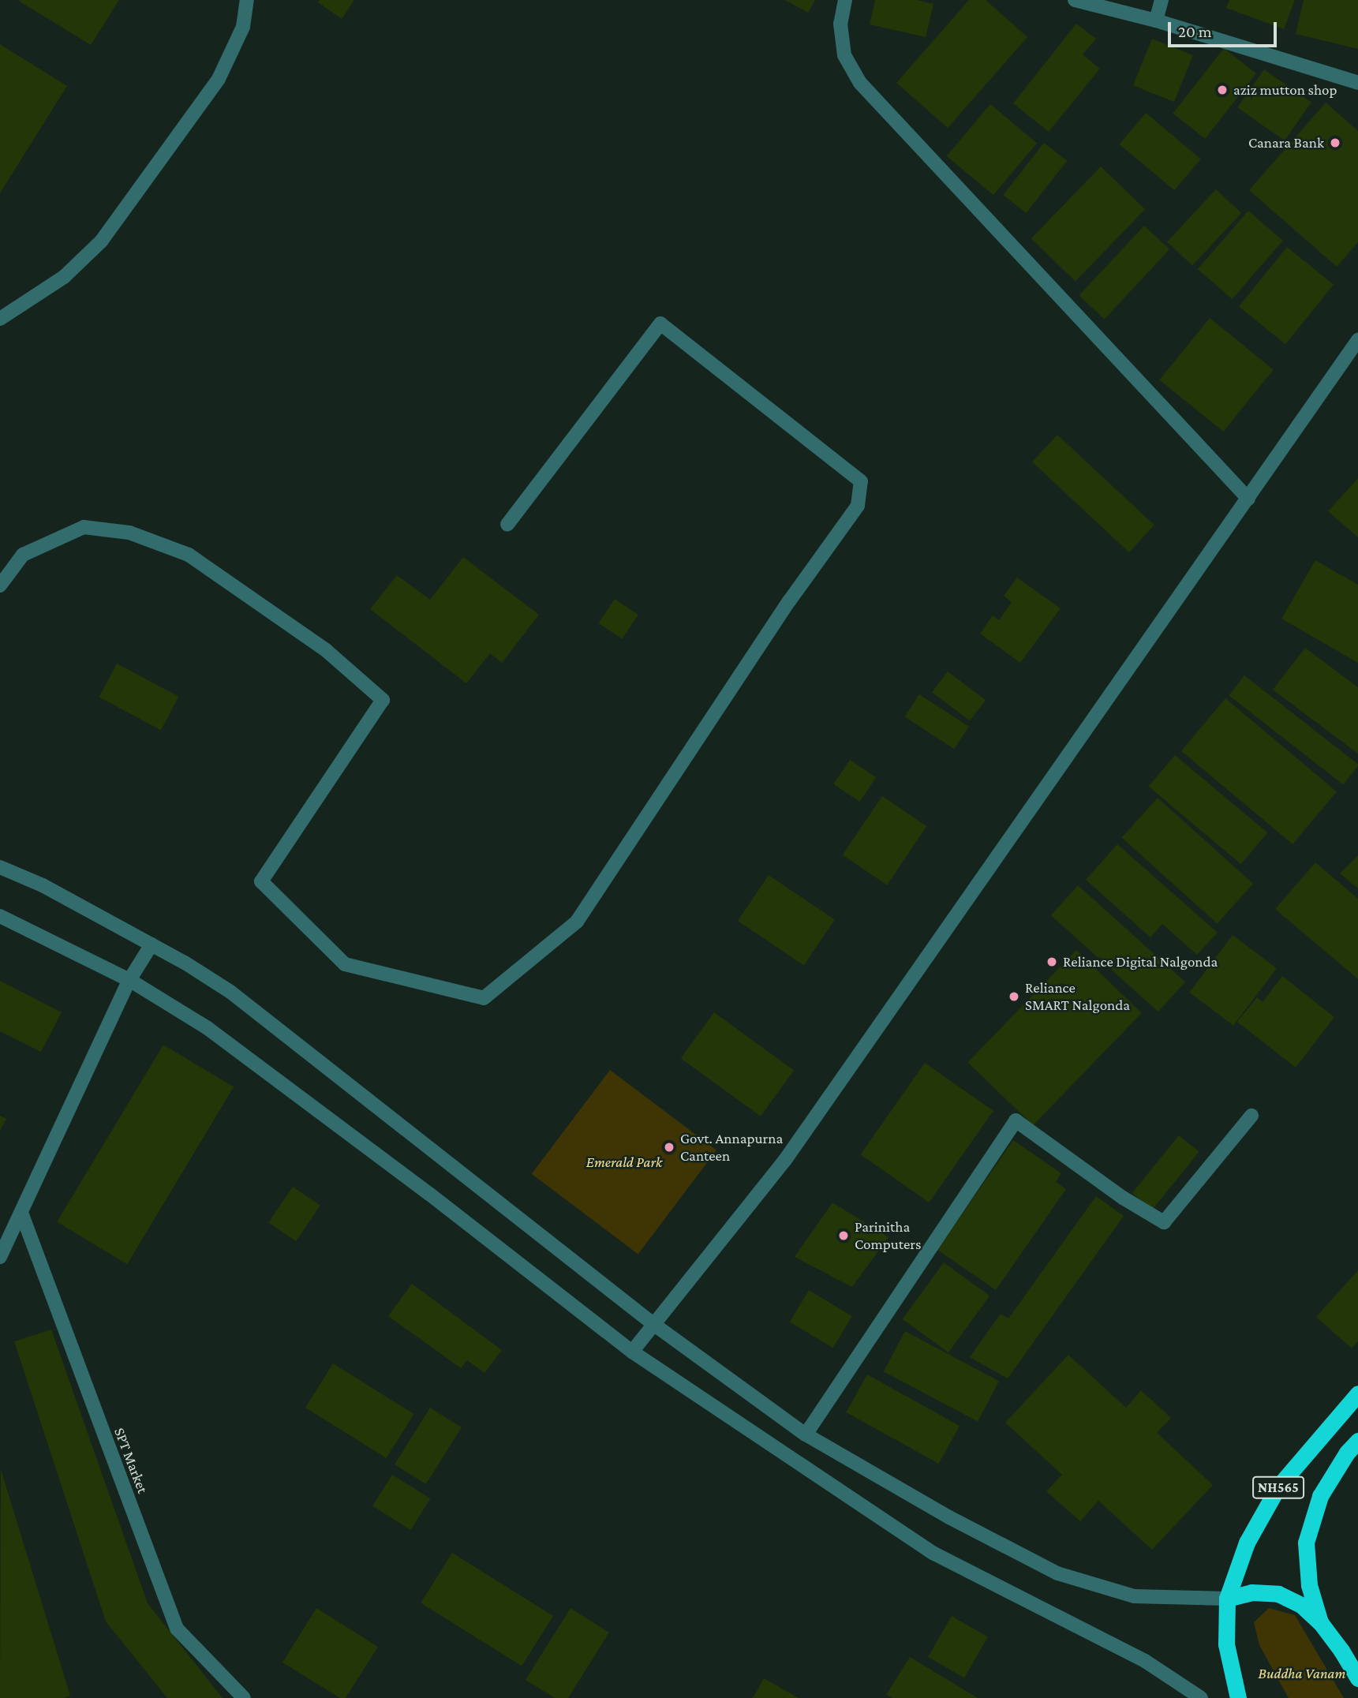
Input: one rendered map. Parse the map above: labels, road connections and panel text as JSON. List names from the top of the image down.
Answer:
{
  "streets": {
    "highway": ["NH565"],
    "street": ["SPT Market"]
  },
  "parks": ["Emerald Park", "Buddha Vanam"],
  "places": [
    "aziz mutton shop",
    "Canara Bank",
    "Reliance Digital Nalgonda",
    "Reliance SMART Nalgonda",
    "Govt. Annapurna Canteen",
    "Parinitha Computers"
  ],
  "scale_bar": "20 m"
}
